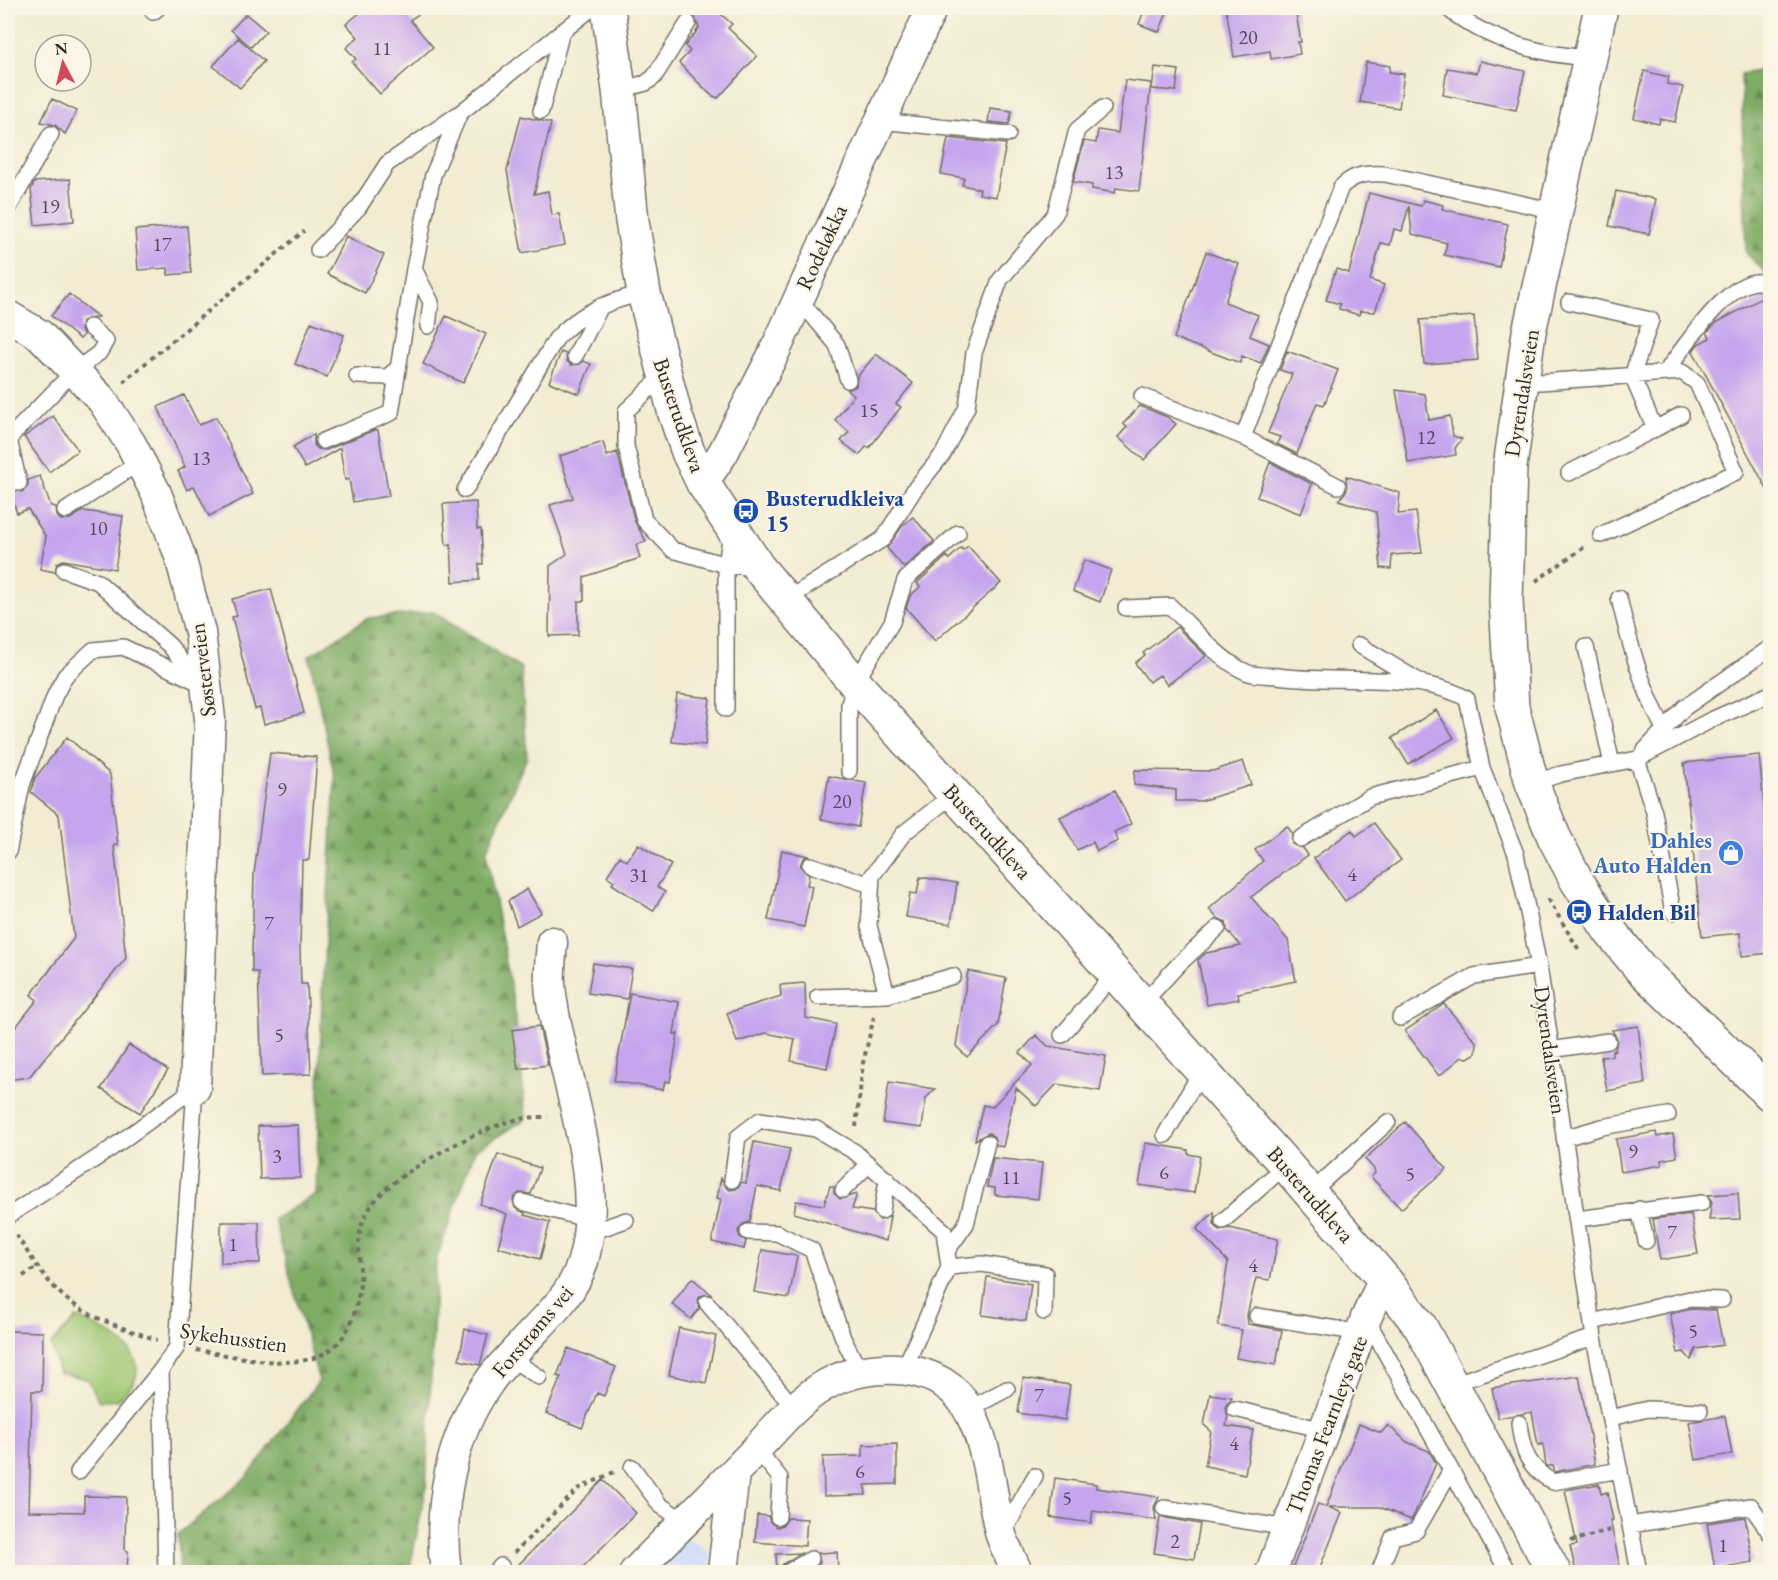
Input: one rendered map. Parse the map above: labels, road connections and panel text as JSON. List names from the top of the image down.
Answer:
{
  "streets": {
    "street": [
      "Rodeløkka",
      "Dyrendalsveien",
      "Busterudkleva",
      "Søsterveien",
      "Forstrøms vei",
      "Thomas Fearnleys gate"
    ],
    "path": ["Sykehusstien"]
  },
  "crossings": [
    ["Rodeløkka", "Busterudkleva"],
    ["Busterudkleva", "Thomas Fearnleys gate"],
    ["Forstrøms vei", "Sykehusstien"]
  ],
  "places": {
    "bus stop": ["Busterudkleiva 15", "Halden Bil"],
    "shop": ["Dahles Auto Halden"]
  },
  "house_numbers": [
    "20",
    "11",
    "13",
    "19",
    "17",
    "15",
    "12",
    "13",
    "10",
    "9",
    "20",
    "4",
    "31",
    "7",
    "5",
    "9",
    "3",
    "6",
    "5",
    "11",
    "7",
    "1",
    "4",
    "5",
    "7",
    "4",
    "6",
    "5",
    "2",
    "1"
  ],
  "north": "top"
}
